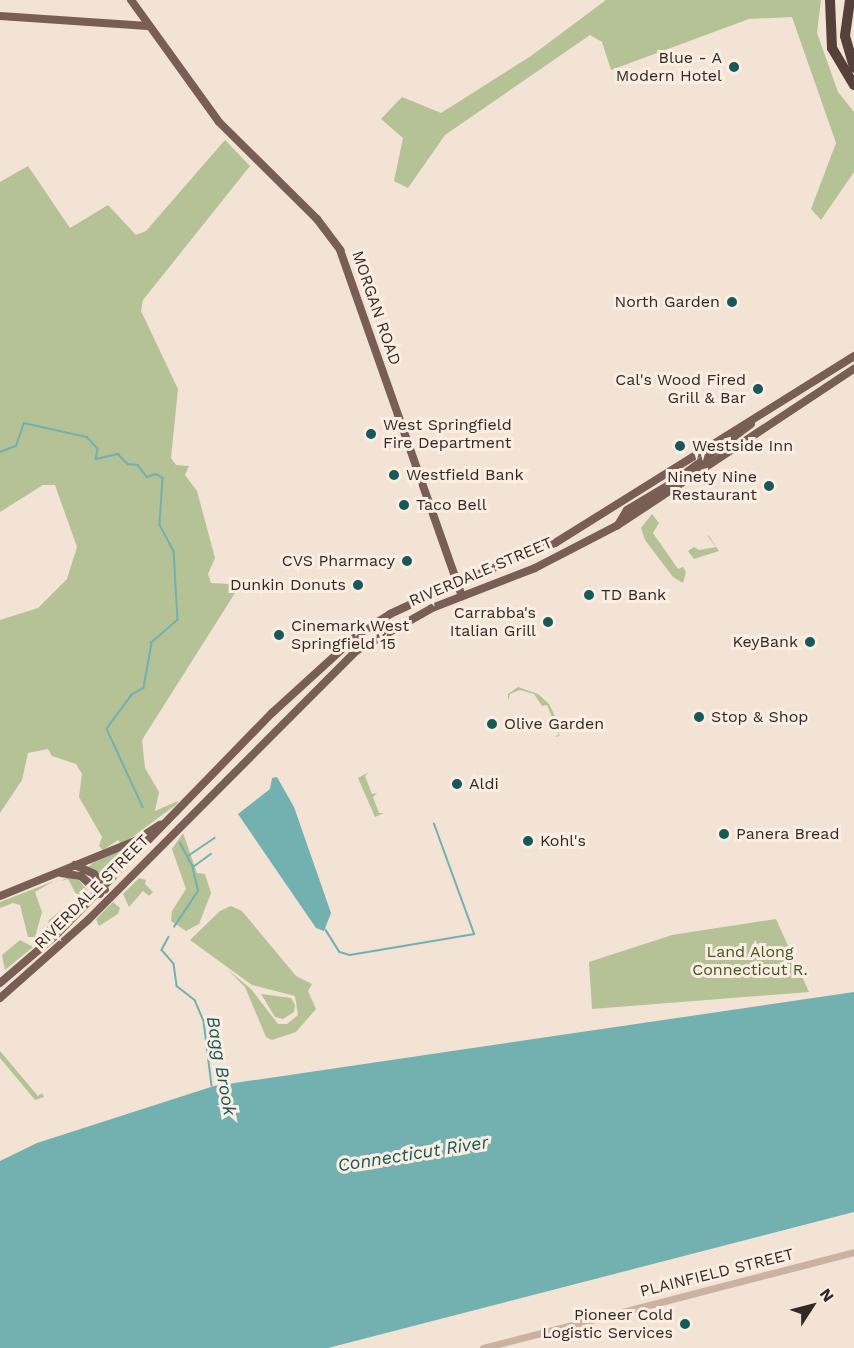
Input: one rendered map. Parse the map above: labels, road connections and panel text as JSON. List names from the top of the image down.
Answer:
{
  "streets": {
    "main road": ["MORGAN ROAD", "RIVERDALE STREET"],
    "street": ["PLAINFIELD STREET"]
  },
  "crossings": [
    ["MORGAN ROAD", "RIVERDALE STREET"]
  ],
  "water": ["Bagg Brook", "Connecticut River"],
  "parks": ["Land Along Connecticut R."],
  "places": [
    "Blue - A Modern Hotel",
    "North Garden",
    "Cal's Wood Fired Grill & Bar",
    "West Springfield Fire Department",
    "Westside Inn",
    "Westfield Bank",
    "Ninety Nine Restaurant",
    "Taco Bell",
    "CVS Pharmacy",
    "Dunkin Donuts",
    "TD Bank",
    "Carrabba's Italian Grill",
    "Cinemark West Springfield 15",
    "KeyBank",
    "Stop & Shop",
    "Olive Garden",
    "Aldi",
    "Panera Bread",
    "Kohl's",
    "Pioneer Cold Logistic Services"
  ],
  "north": "top right"
}
